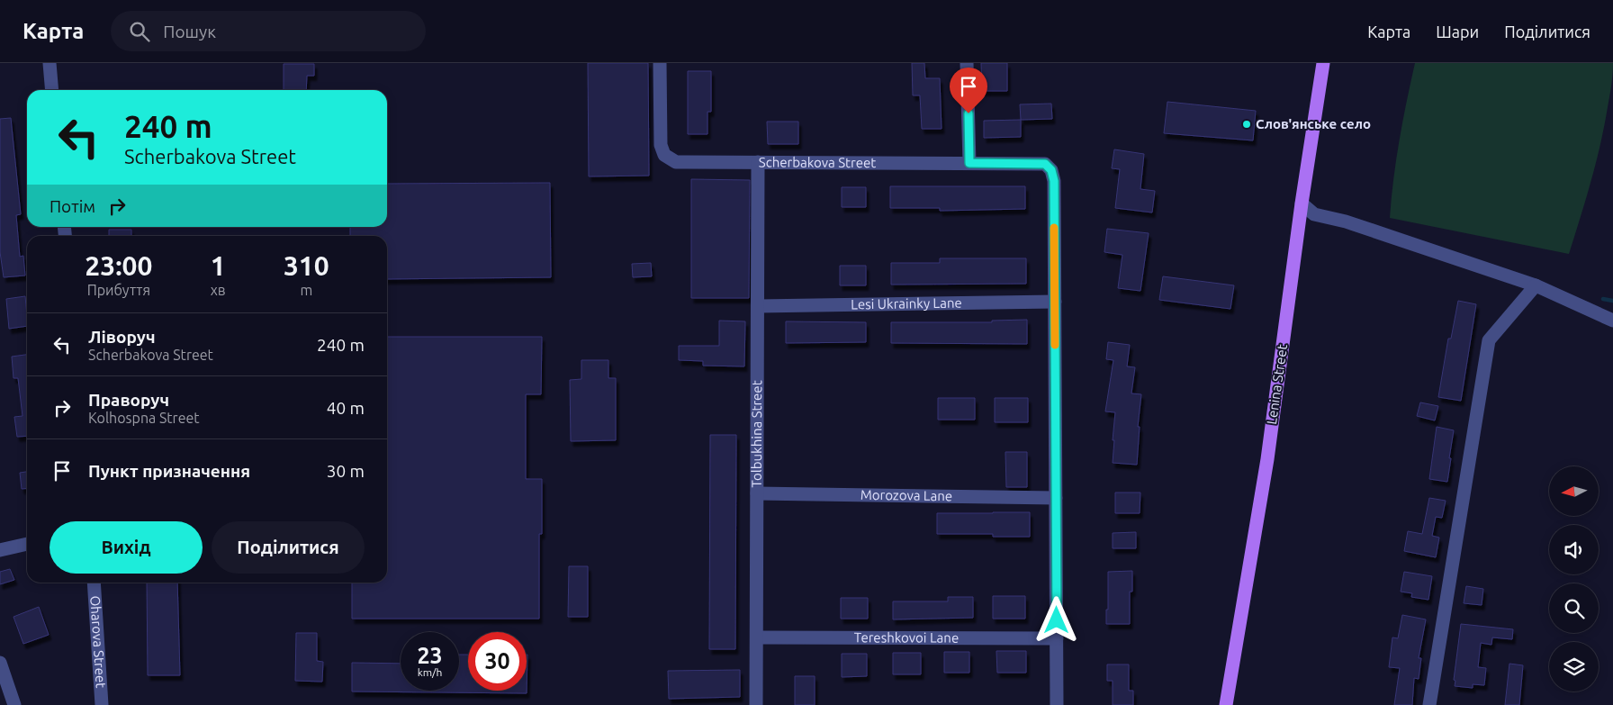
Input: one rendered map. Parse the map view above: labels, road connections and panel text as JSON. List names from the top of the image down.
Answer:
{
  "streets": {
    "main road": ["Lenina Street"],
    "street": [
      "Scherbakova Street",
      "Lesi Ukrainky Lane",
      "Tolbukhina Street",
      "Morozova Lane",
      "Tereshkovoi Lane",
      "Oharova Street"
    ]
  },
  "crossings": [
    ["Scherbakova Street", "Lesi Ukrainky Lane"],
    ["Scherbakova Street", "Tolbukhina Street"],
    ["Lesi Ukrainky Lane", "Tolbukhina Street"],
    ["Tolbukhina Street", "Morozova Lane"],
    ["Tolbukhina Street", "Tereshkovoi Lane"]
  ],
  "places": ["Слов'янське село"],
  "north": "left",
  "page": {
    "header": "Карта",
    "search": "Пошук",
    "nav": ["Карта", "Шари", "Поділитися"],
    "turn": ["240 m", "Scherbakova Street"],
    "then": "Потім",
    "eta": [
      "23:00",
      "Прибуття",
      "1",
      "хв",
      "310",
      "m"
    ],
    "list": [
      {
        "name": "Ліворуч",
        "note": "Scherbakova Street",
        "value": "240 m"
      },
      {
        "name": "Праворуч",
        "note": "Kolhospna Street",
        "value": "40 m"
      },
      {
        "name": "Пункт призначення",
        "value": "30 m"
      }
    ],
    "buttons": ["Вихід", "Поділитися"],
    "speed": "23 km/h",
    "limit": "30"
  }
}
